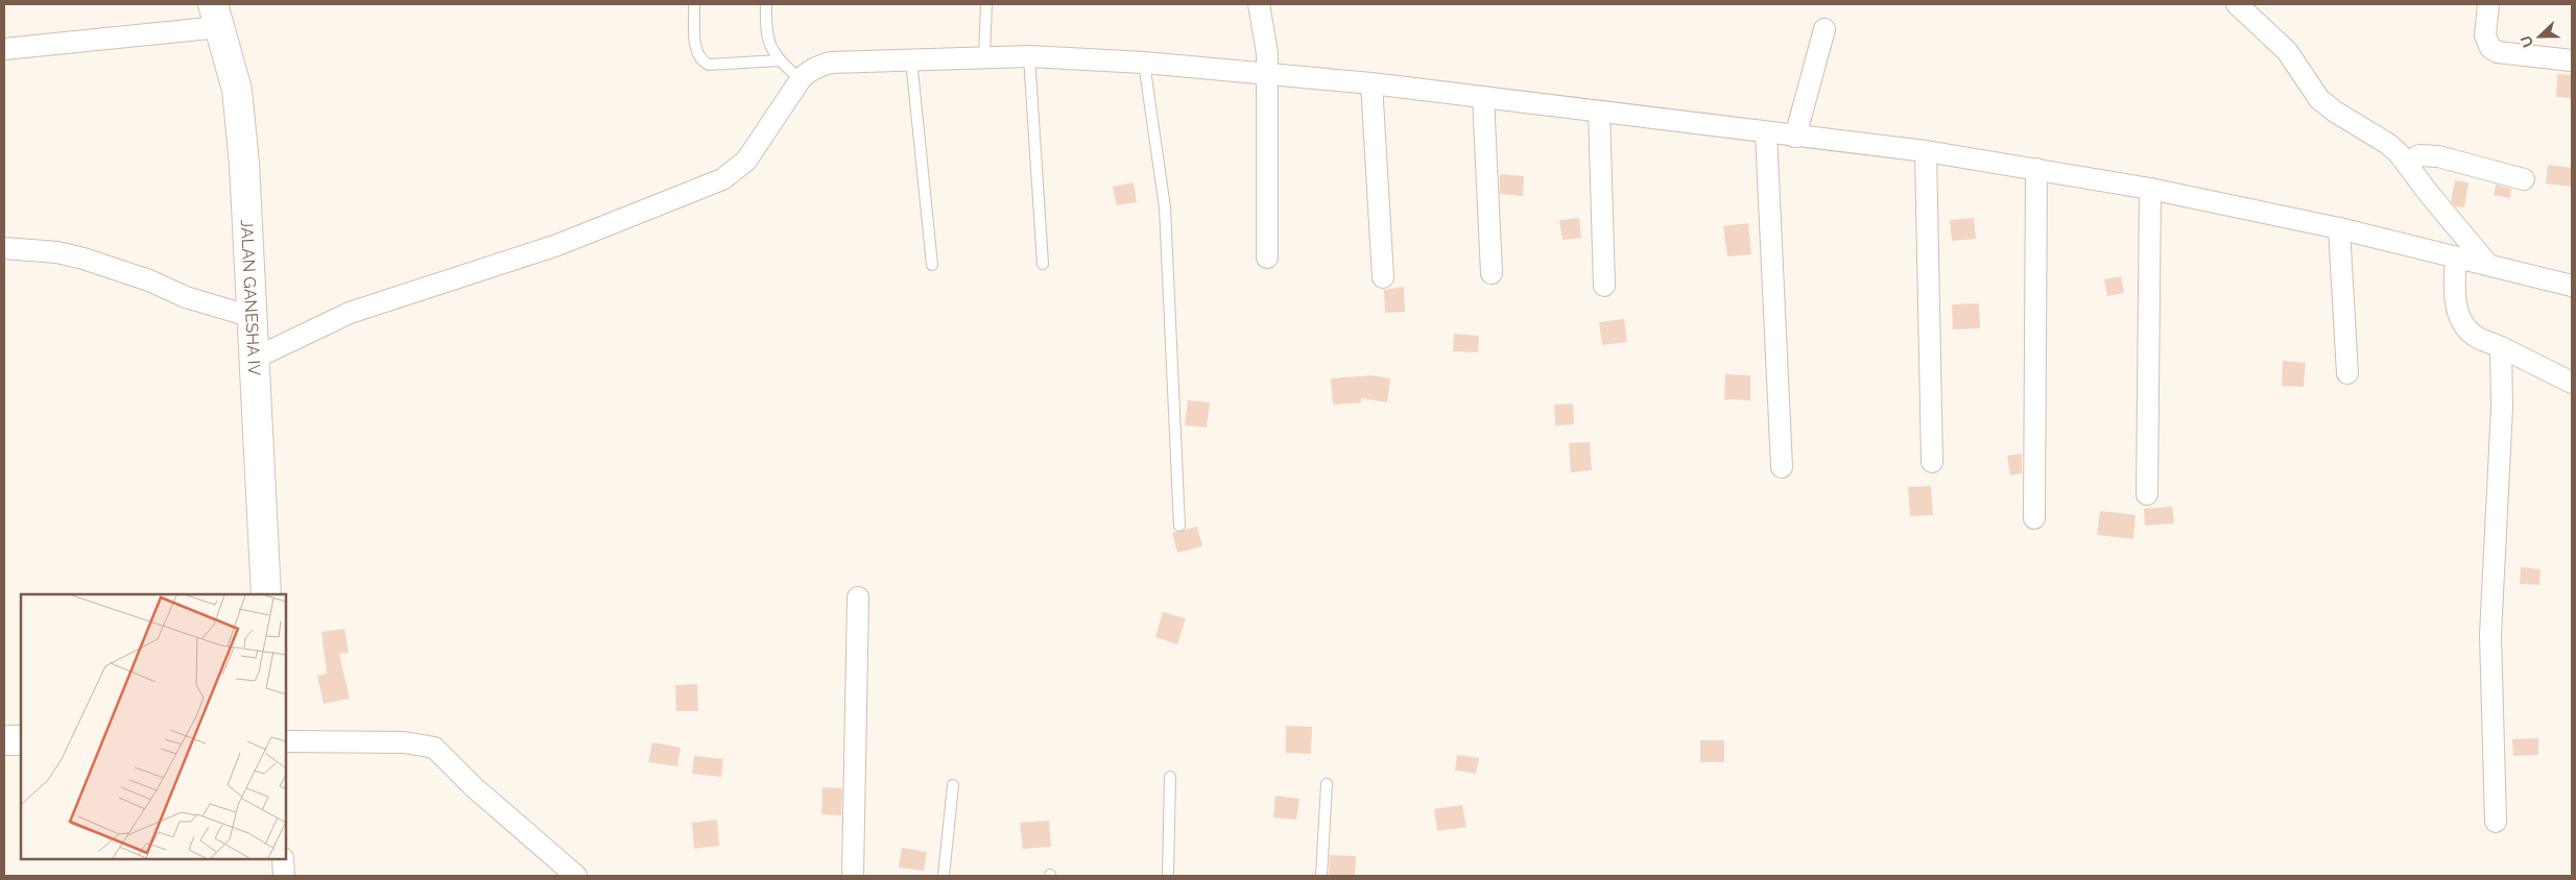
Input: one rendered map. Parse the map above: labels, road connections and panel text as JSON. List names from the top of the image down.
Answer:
{
  "streets": {
    "street": ["JALAN GANESHA IV"]
  },
  "north": "left"
}
